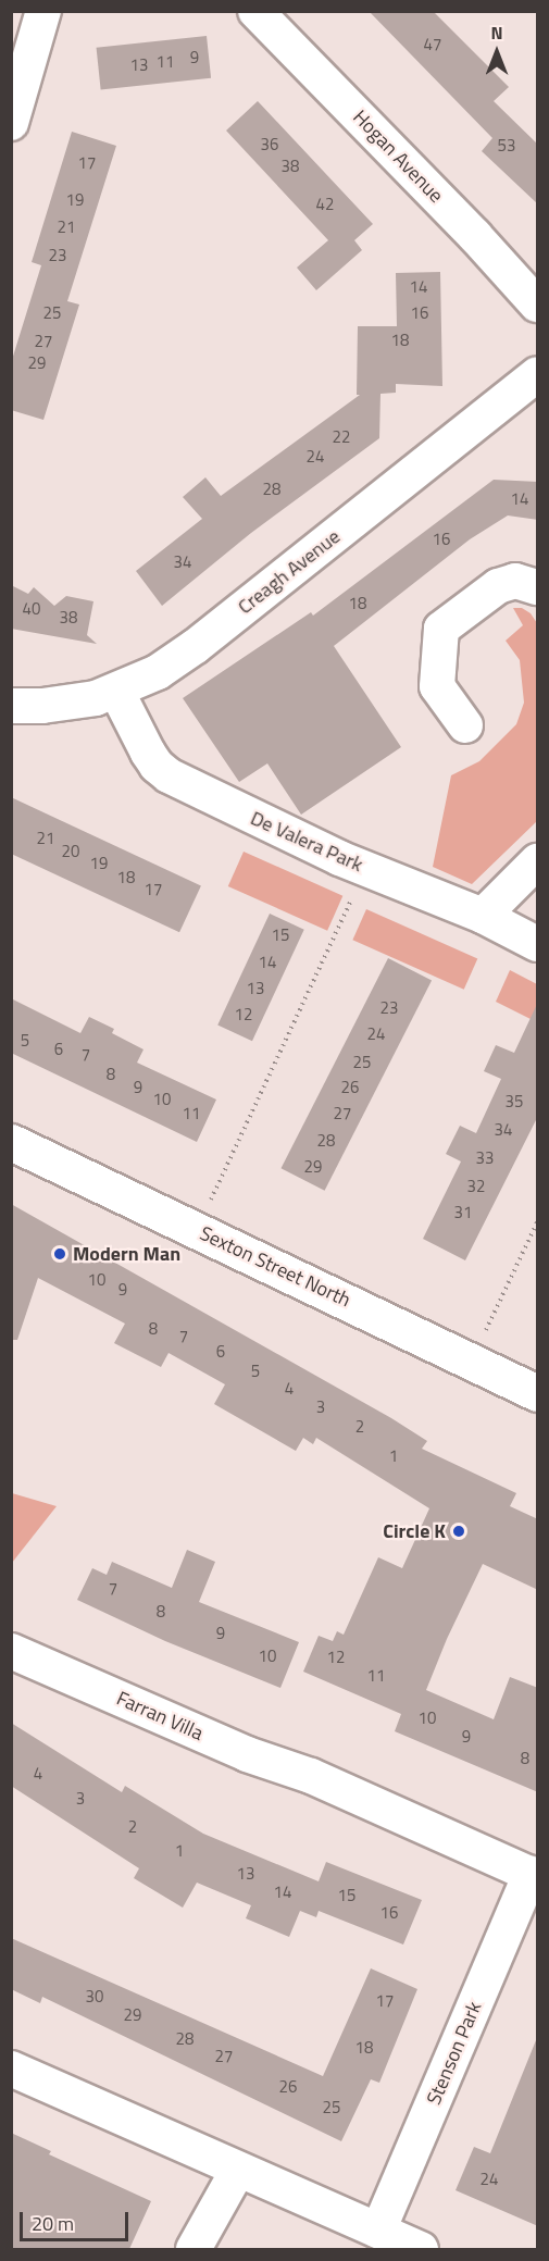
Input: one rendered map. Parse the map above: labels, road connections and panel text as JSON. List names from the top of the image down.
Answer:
{
  "streets": {
    "main road": ["Sexton Street North"],
    "street": [
      "Hogan Avenue",
      "Creagh Avenue",
      "De Valera Park",
      "Farran Villa",
      "Stenson Park"
    ]
  },
  "crossings": [
    ["Creagh Avenue", "De Valera Park"],
    ["Farran Villa", "Stenson Park"]
  ],
  "places": ["Modern Man", "Circle K"],
  "house_numbers": [
    "47",
    "9",
    "11",
    "13",
    "36",
    "53",
    "17",
    "38",
    "19",
    "42",
    "21",
    "23",
    "14",
    "25",
    "16",
    "18",
    "27",
    "29",
    "22",
    "24",
    "28",
    "14",
    "16",
    "34",
    "18",
    "40",
    "38",
    "21",
    "20",
    "19",
    "18",
    "17",
    "15",
    "14",
    "13",
    "23",
    "12",
    "24",
    "5",
    "6",
    "7",
    "25",
    "8",
    "9",
    "26",
    "10",
    "35",
    "11",
    "27",
    "34",
    "28",
    "33",
    "29",
    "32",
    "31",
    "10",
    "9",
    "8",
    "7",
    "6",
    "5",
    "4",
    "3",
    "2",
    "1",
    "7",
    "8",
    "9",
    "10",
    "12",
    "11",
    "10",
    "9",
    "8",
    "4",
    "3",
    "2",
    "1",
    "13",
    "14",
    "15",
    "16",
    "30",
    "17",
    "29",
    "28",
    "18",
    "27",
    "26",
    "25",
    "24"
  ],
  "scale_bar": "20 m",
  "north": "top"
}
